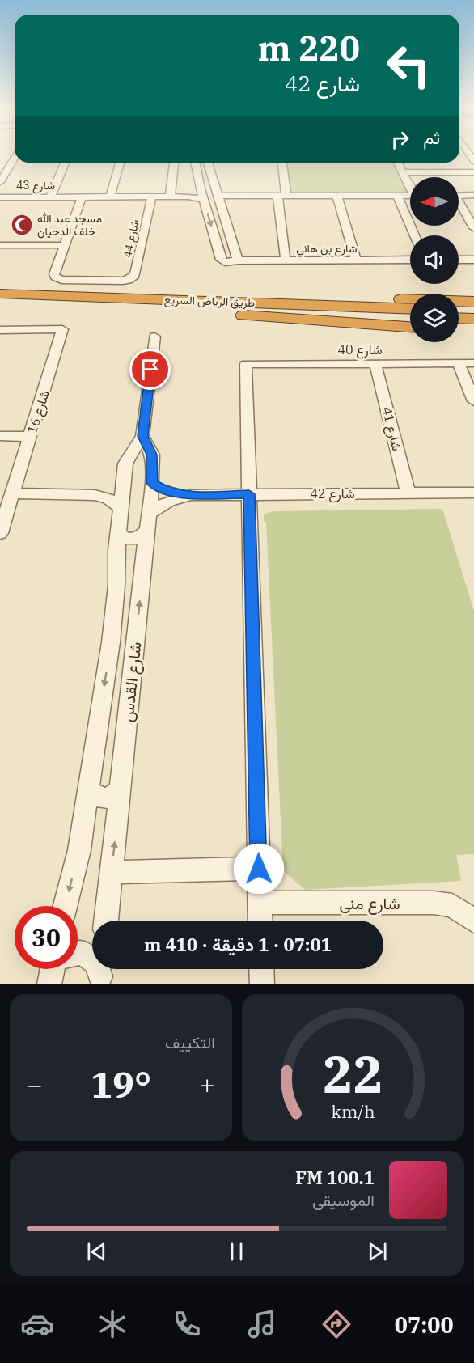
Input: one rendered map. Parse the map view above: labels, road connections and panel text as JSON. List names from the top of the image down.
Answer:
{
  "streets": {
    "highway": ["طريق الرياض السريع"],
    "street": [
      "شارع 43",
      "شارع 44",
      "شارع بن هاني",
      "شارع 40",
      "شارع 16",
      "شارع 41",
      "شارع 42",
      "شارع القدس",
      "شارع منى"
    ]
  },
  "crossings": [
    ["شارع 43", "شارع 44"],
    ["شارع 40", "شارع 41"],
    ["شارع 40", "شارع 42"],
    ["شارع 41", "شارع 42"],
    ["شارع 42", "شارع القدس"]
  ],
  "places": {
    "mosque": ["مسجد عبد الله خلف الدحيان"]
  },
  "north": "left",
  "page": {
    "turn": ["220 m", "شارع 42"],
    "then": "ثم",
    "limit": "30",
    "trip": "07:01 · 1 دقيقة · 410 m",
    "tile": "التكييف",
    "heat": ["−", "19°", "+"],
    "song": ["100.1 FM", "الموسيقى"],
    "tabs": "07:00",
    "gauge": ["22", "km/h"]
  }
}
